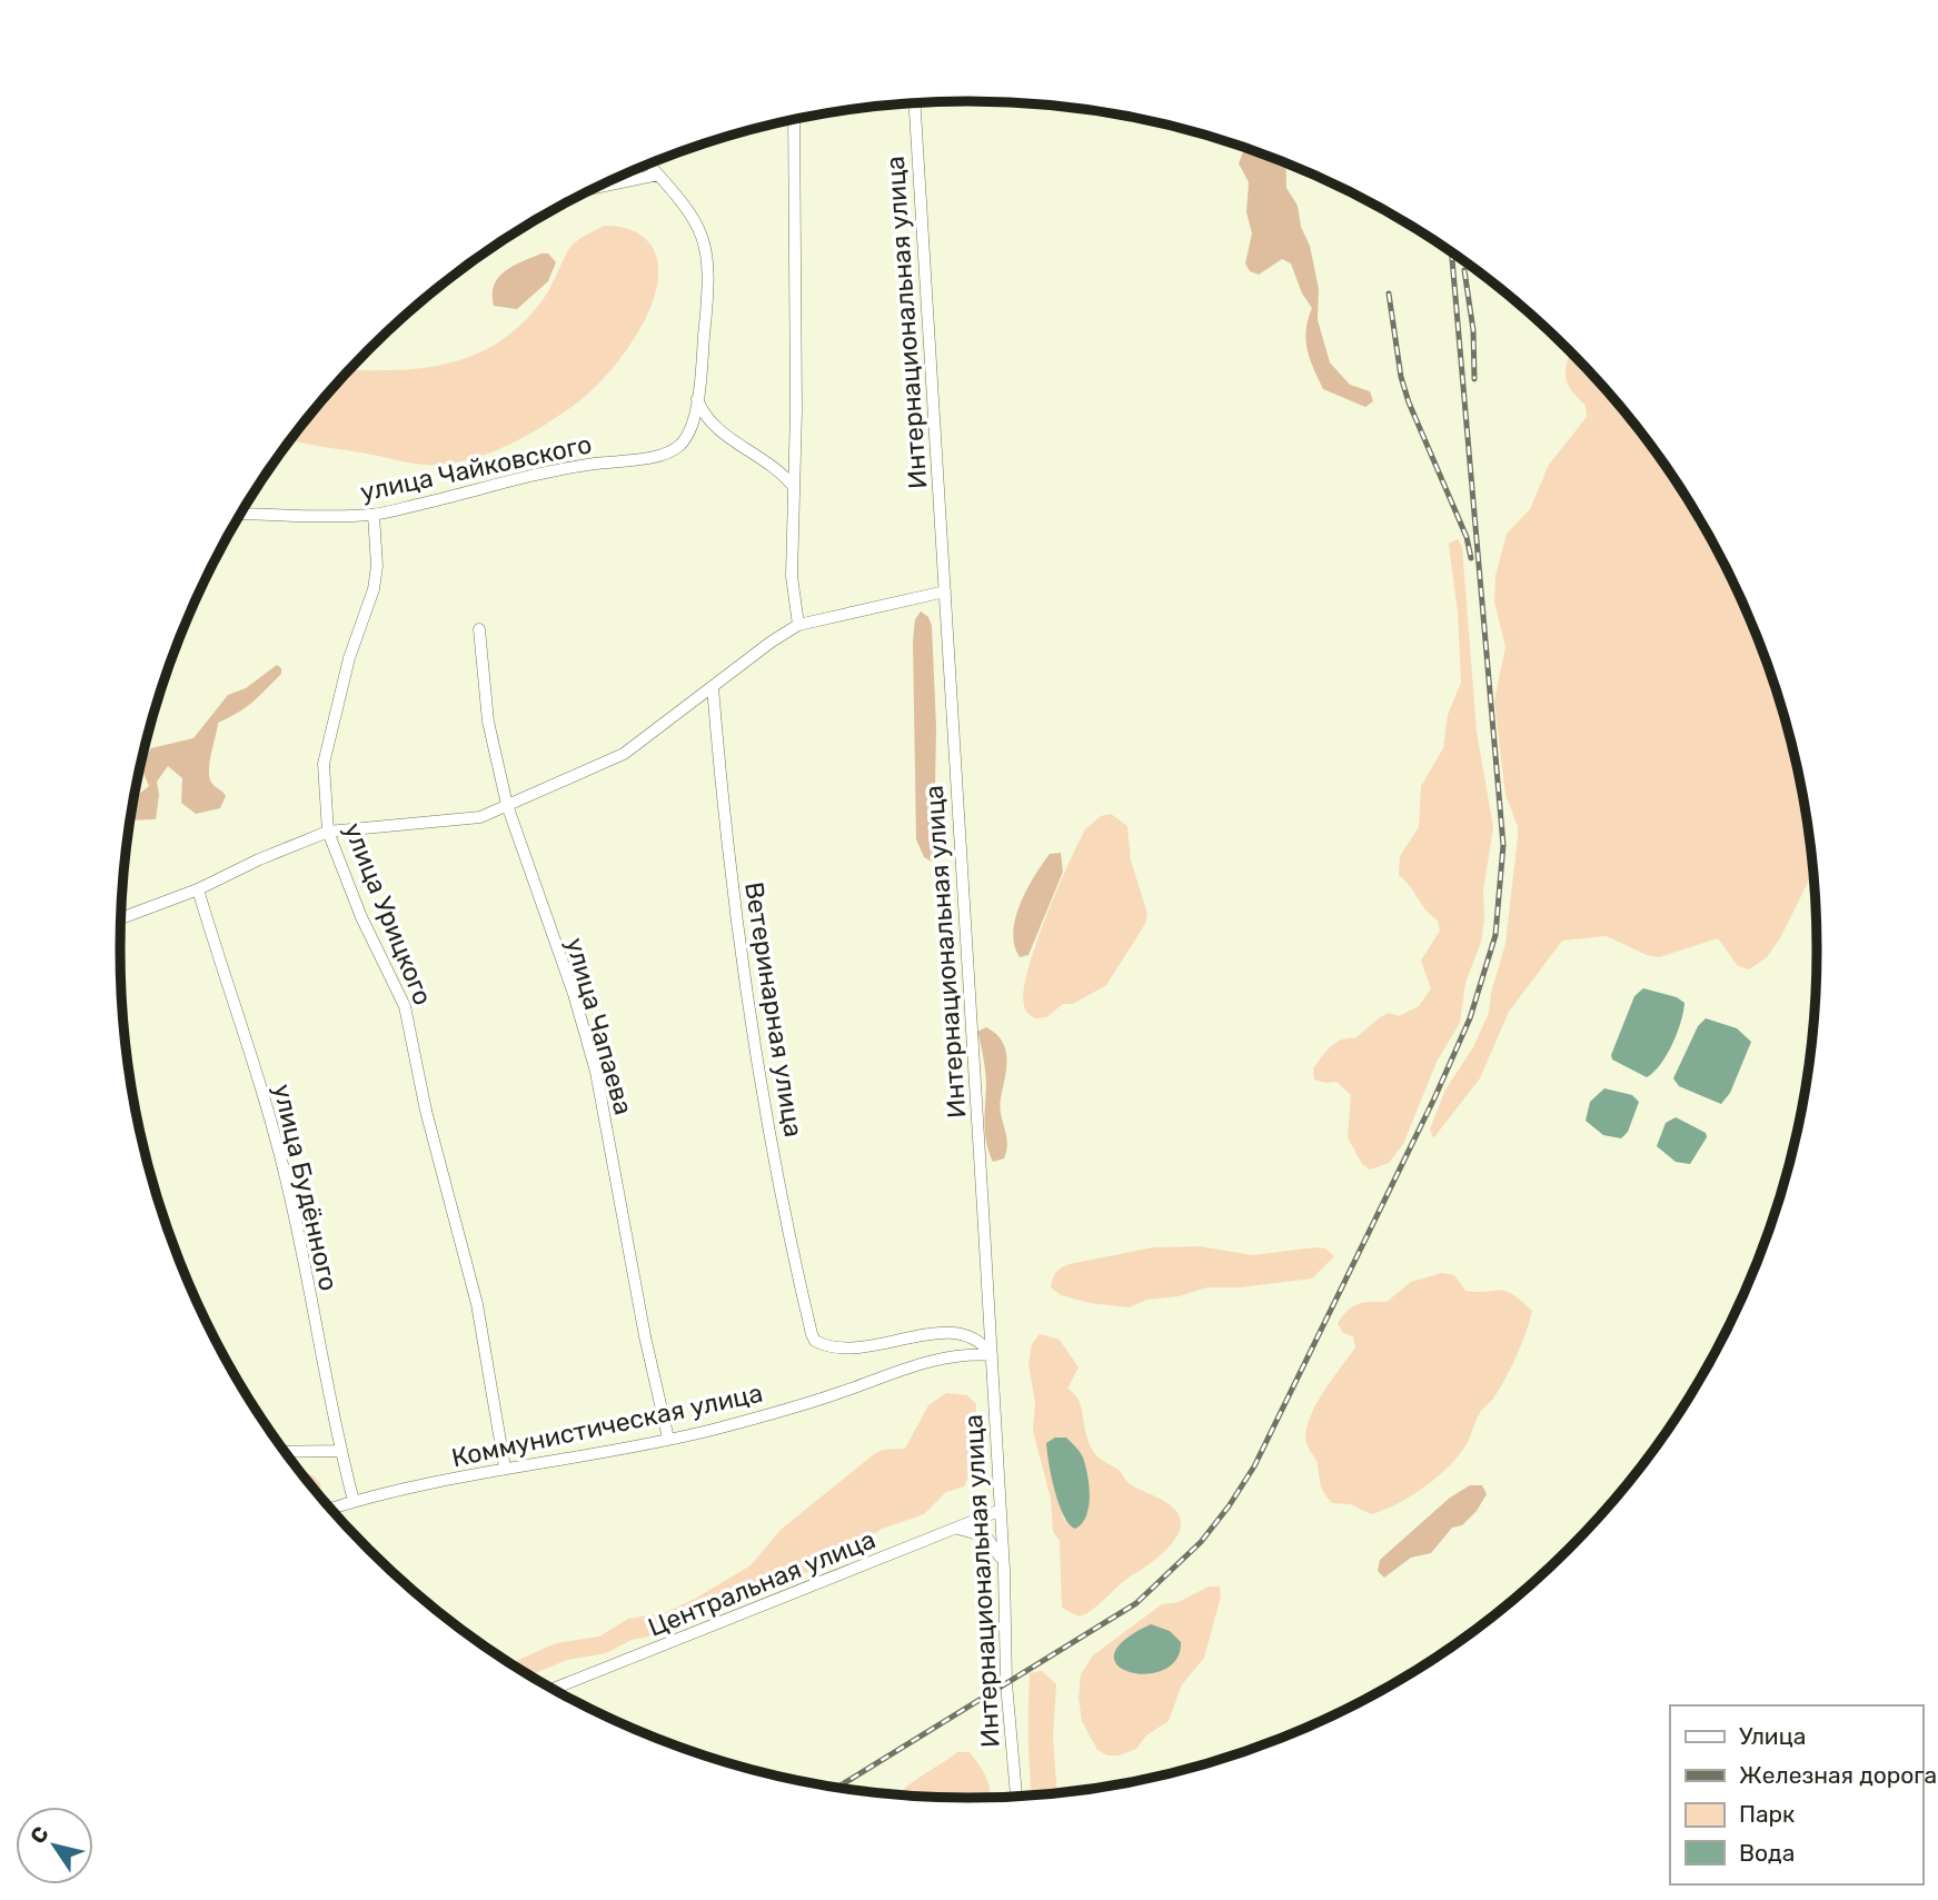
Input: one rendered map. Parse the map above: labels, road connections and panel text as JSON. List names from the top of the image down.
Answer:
{
  "streets": {
    "street": [
      "Интернациональная улица",
      "улица Чайковского",
      "улица Урицкого",
      "Ветеринарная улица",
      "улица Чапаева",
      "улица Будённого",
      "Коммунистическая улица",
      "Центральная улица"
    ]
  },
  "crossings": [
    ["Интернациональная улица", "Ветеринарная улица"],
    ["Интернациональная улица", "Коммунистическая улица"],
    ["Интернациональная улица", "Центральная улица"],
    ["улица Чайковского", "улица Урицкого"],
    ["улица Урицкого", "Коммунистическая улица"],
    ["Ветеринарная улица", "Коммунистическая улица"],
    ["улица Чапаева", "Коммунистическая улица"],
    ["улица Будённого", "Коммунистическая улица"]
  ],
  "legend": [
    "Улица",
    "Железная дорога",
    "Парк",
    "Вода"
  ],
  "north": "top left"
}
